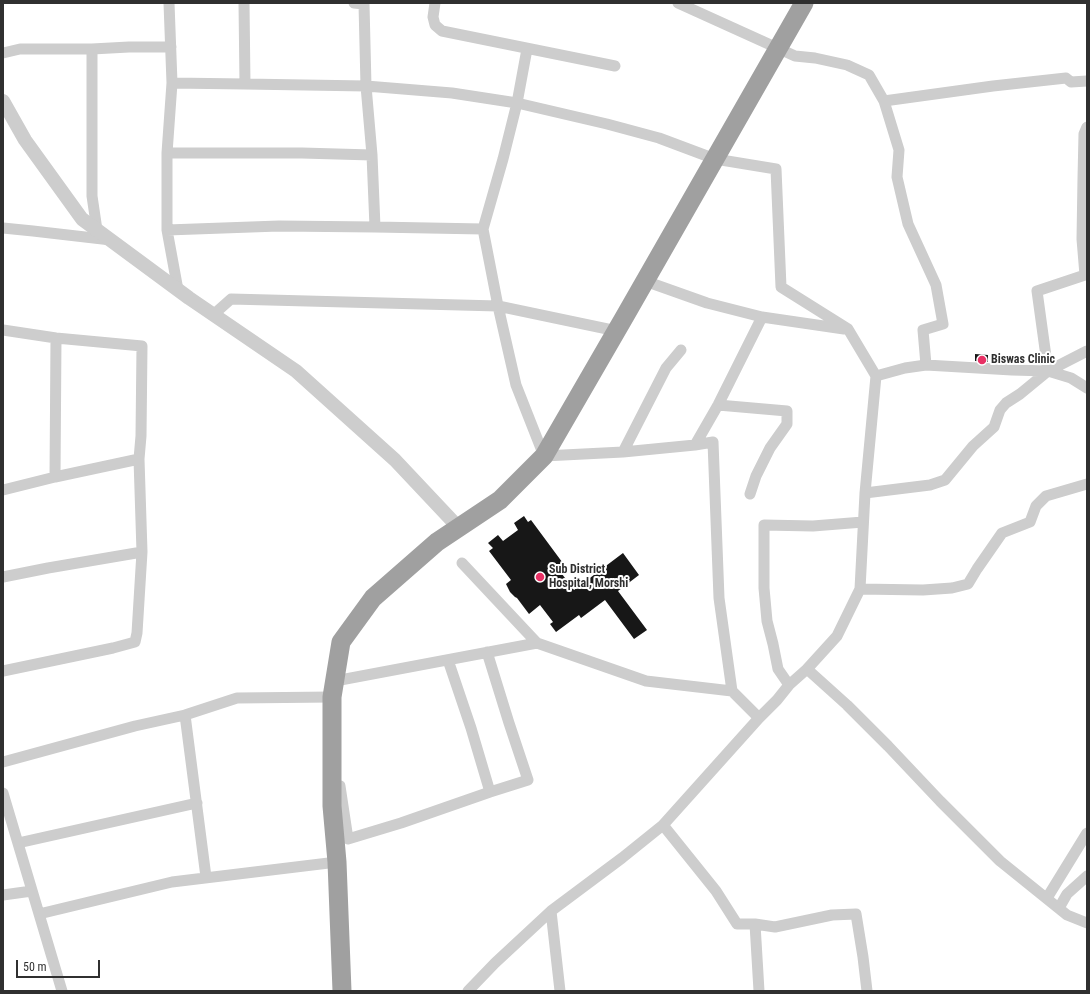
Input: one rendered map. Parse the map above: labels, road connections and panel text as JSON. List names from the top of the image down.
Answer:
{
  "places": ["Biswas Clinic", "Sub District Hospital, Morshi"],
  "scale_bar": "50 m"
}
